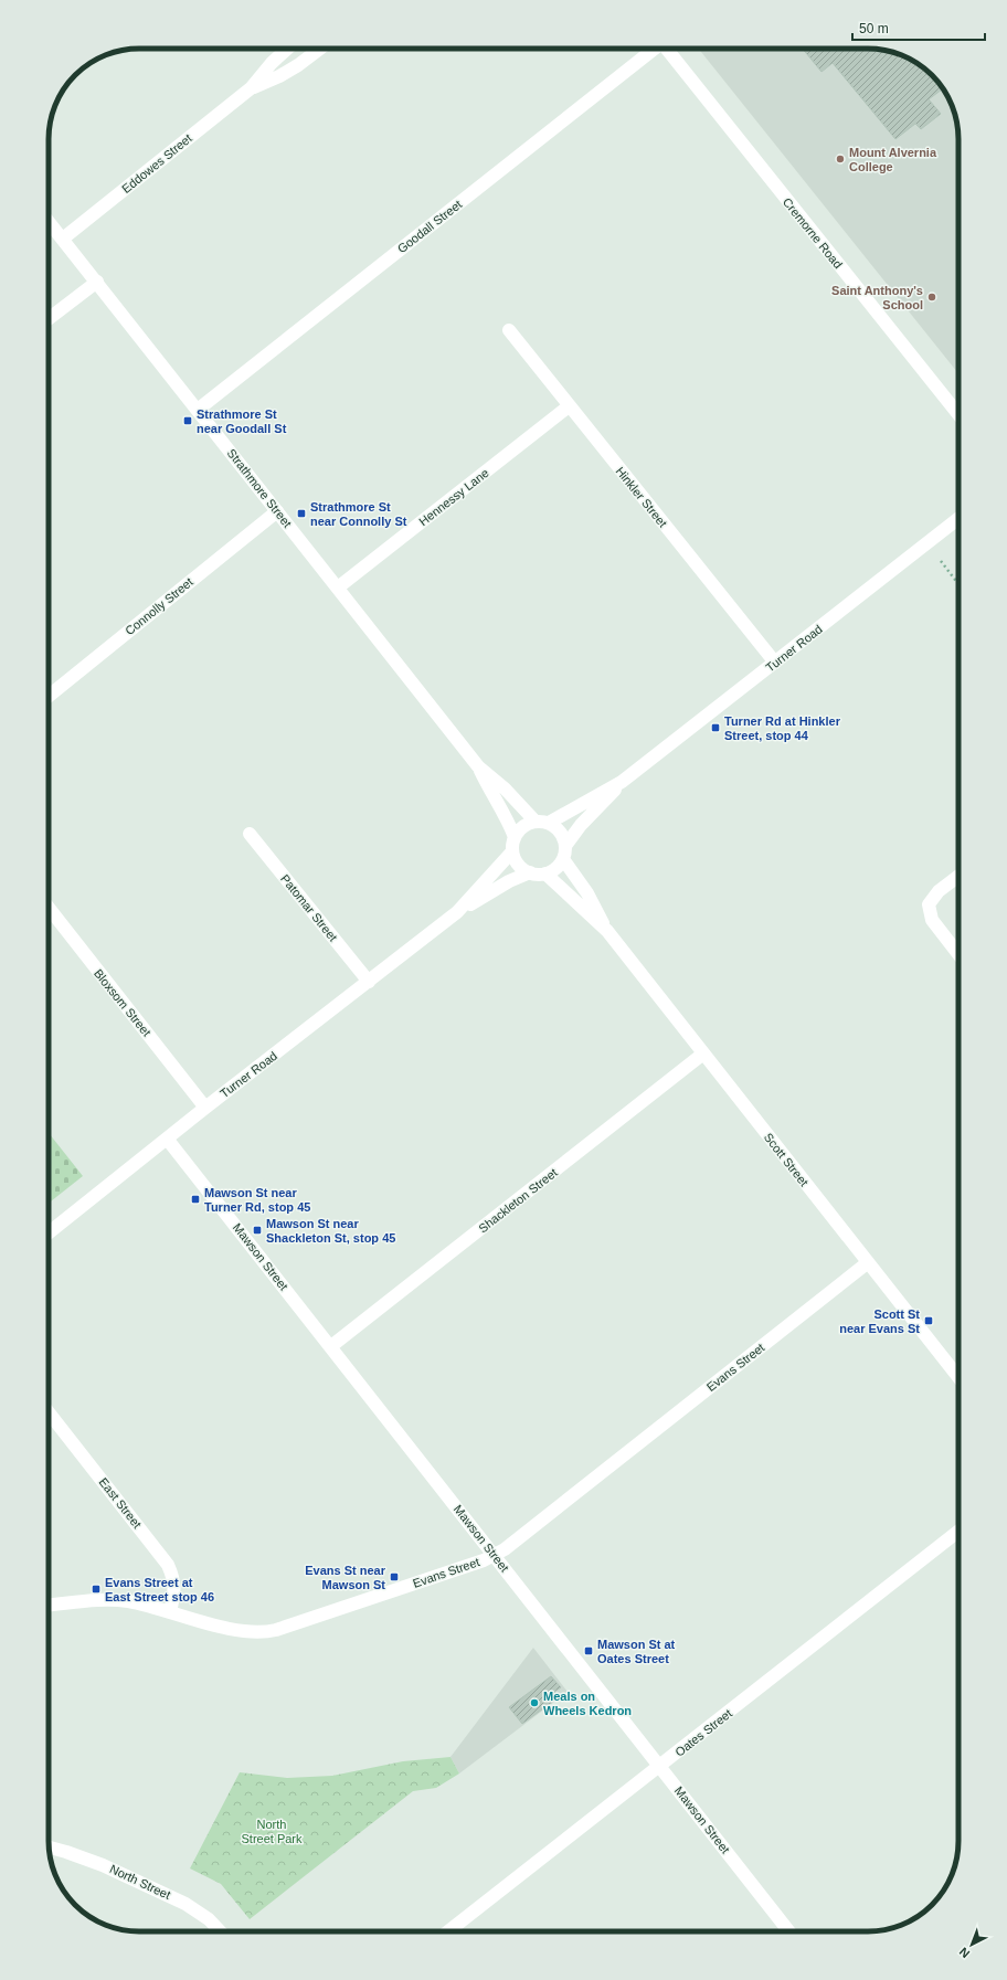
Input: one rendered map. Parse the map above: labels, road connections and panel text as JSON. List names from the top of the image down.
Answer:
{
  "streets": {
    "street": [
      "Eddowes Street",
      "Goodall Street",
      "Cremorne Road",
      "Strathmore Street",
      "Hennessy Lane",
      "Hinkler Street",
      "Connolly Street",
      "Turner Road",
      "Patomar Street",
      "Bloxsom Street",
      "Scott Street",
      "Shackleton Street",
      "Mawson Street",
      "Evans Street",
      "East Street",
      "Oates Street",
      "North Street"
    ]
  },
  "crossings": [
    ["Eddowes Street", "Strathmore Street"],
    ["Goodall Street", "Strathmore Street"],
    ["Strathmore Street", "Hennessy Lane"],
    ["Strathmore Street", "Connolly Street"],
    ["Strathmore Street", "Turner Road"],
    ["Strathmore Street", "Scott Street"],
    ["Hennessy Lane", "Hinkler Street"],
    ["Hinkler Street", "Turner Road"],
    ["Turner Road", "Patomar Street"],
    ["Turner Road", "Bloxsom Street"],
    ["Turner Road", "Scott Street"],
    ["Turner Road", "Mawson Street"],
    ["Scott Street", "Shackleton Street"],
    ["Scott Street", "Evans Street"],
    ["Shackleton Street", "Mawson Street"],
    ["Mawson Street", "Evans Street"],
    ["Mawson Street", "Oates Street"],
    ["Evans Street", "East Street"]
  ],
  "parks": ["North Street Park"],
  "places": {
    "other": ["Mount Alvernia College", "Saint Anthony's School", "Meals on Wheels Kedron"],
    "transit": [
      "Strathmore St near Goodall St",
      "Strathmore St near Connolly St",
      "Turner Rd at Hinkler Street, stop 44",
      "Mawson St near Turner Rd, stop 45",
      "Mawson St near Shackleton St, stop 45",
      "Scott St near Evans St",
      "Evans St near Mawson St",
      "Evans Street at East Street stop 46",
      "Mawson St at Oates Street"
    ]
  },
  "scale_bar": "50 m",
  "north": "bottom left"
}
